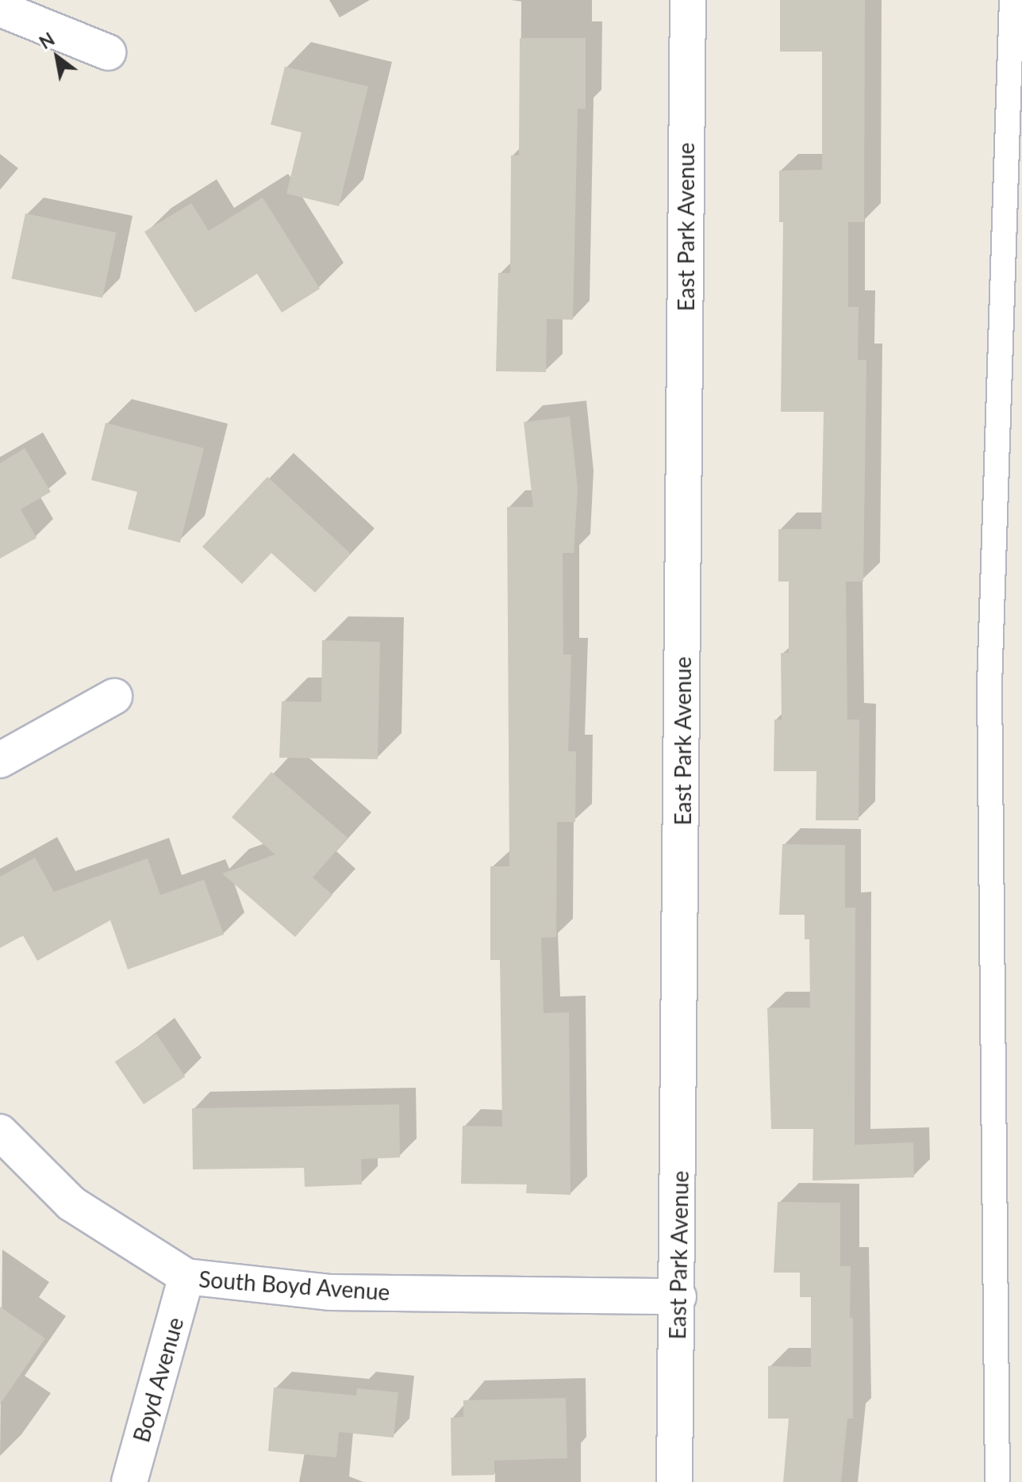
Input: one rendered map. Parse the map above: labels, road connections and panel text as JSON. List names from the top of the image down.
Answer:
{
  "streets": {
    "street": ["East Park Avenue", "South Boyd Avenue", "Boyd Avenue"]
  },
  "crossings": [
    ["East Park Avenue", "South Boyd Avenue"],
    ["South Boyd Avenue", "Boyd Avenue"]
  ],
  "north": "top left"
}
